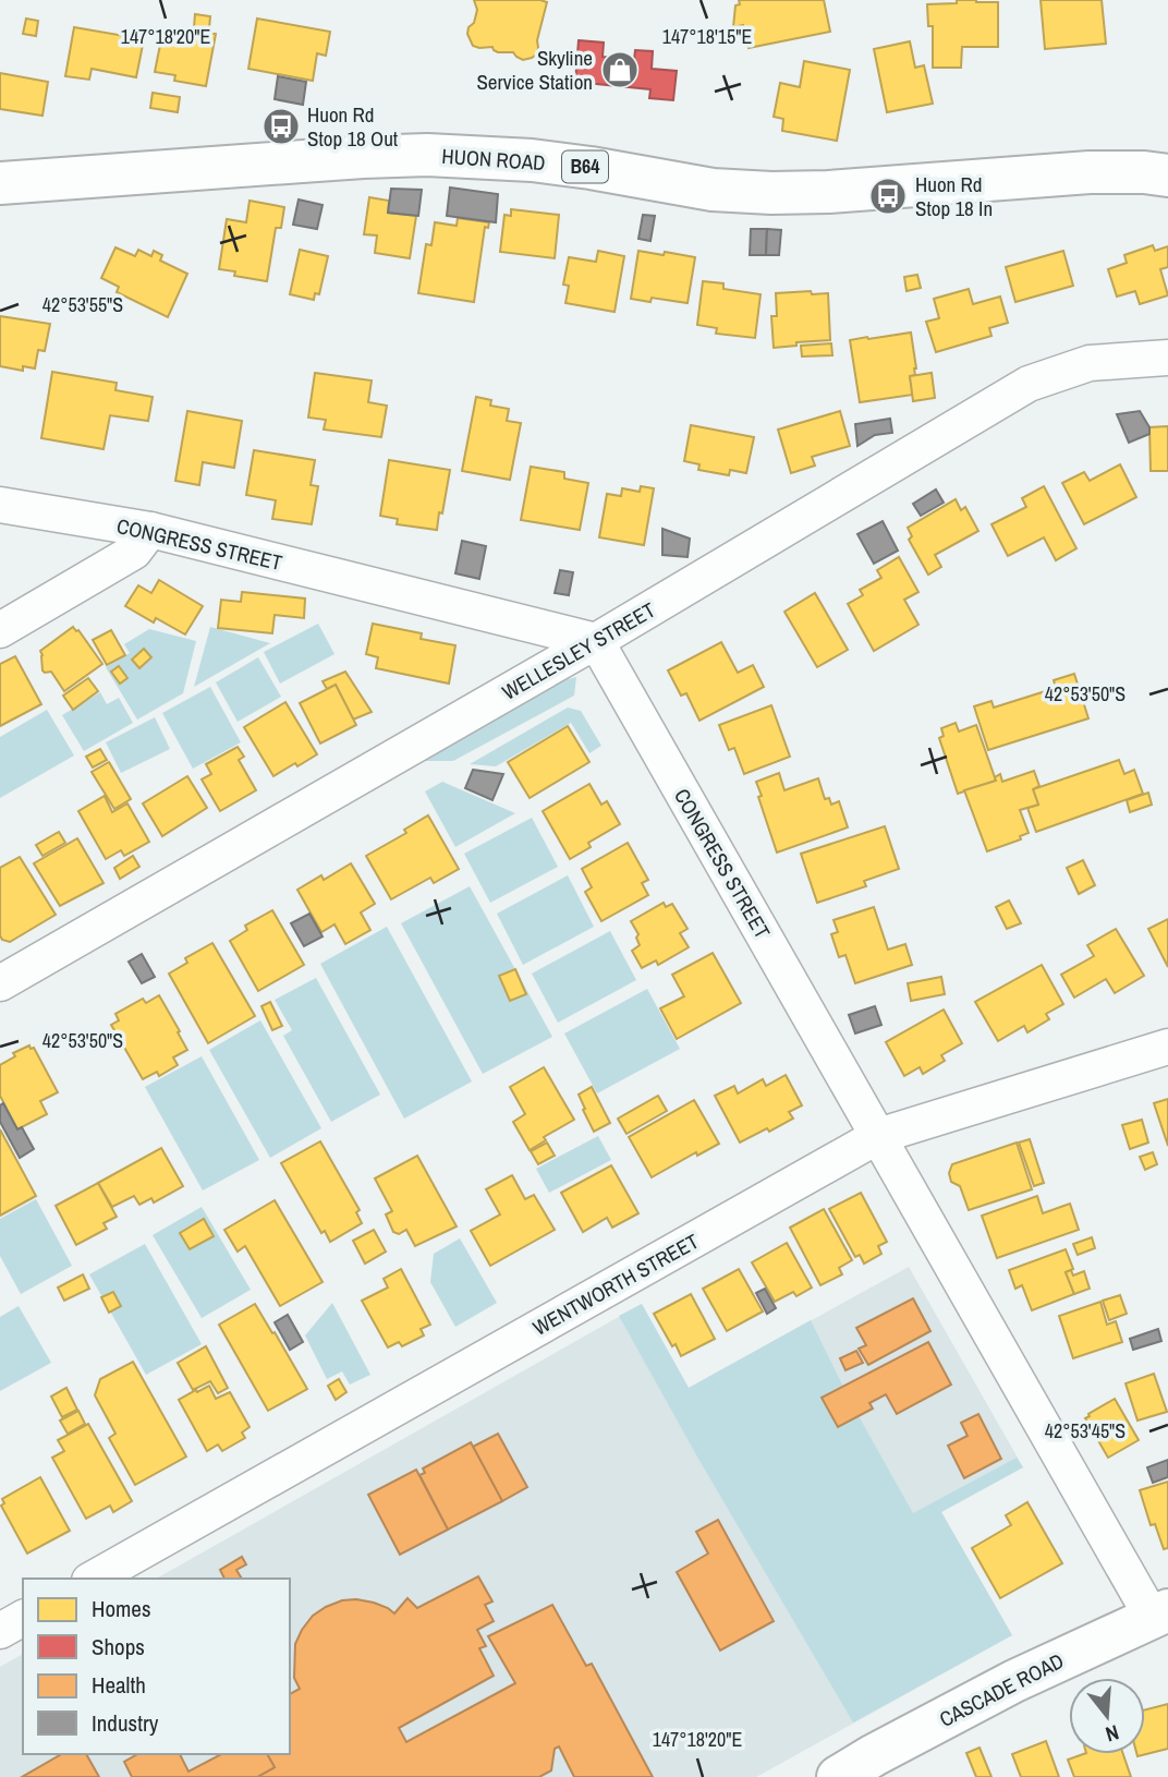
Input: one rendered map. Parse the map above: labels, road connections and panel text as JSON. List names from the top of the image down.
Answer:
{
  "streets": {
    "main road": ["HUON ROAD", "B64", "CASCADE ROAD"],
    "street": ["CONGRESS STREET", "WELLESLEY STREET", "WENTWORTH STREET"]
  },
  "crossings": [
    ["CONGRESS STREET", "WELLESLEY STREET"],
    ["CONGRESS STREET", "WENTWORTH STREET"],
    ["CONGRESS STREET", "CASCADE ROAD"]
  ],
  "places": {
    "shop": ["Skyline Service Station"],
    "bus stop": ["Huon Rd Stop 18 Out", "Huon Rd Stop 18 In"]
  },
  "legend": [
    "Homes",
    "Shops",
    "Health",
    "Industry"
  ],
  "north": "bottom",
  "coordinates": [
    "147°18'20\"E",
    "147°18'15\"E",
    "42°53'55\"S",
    "42°53'50\"S",
    "42°53'45\"S"
  ]
}
